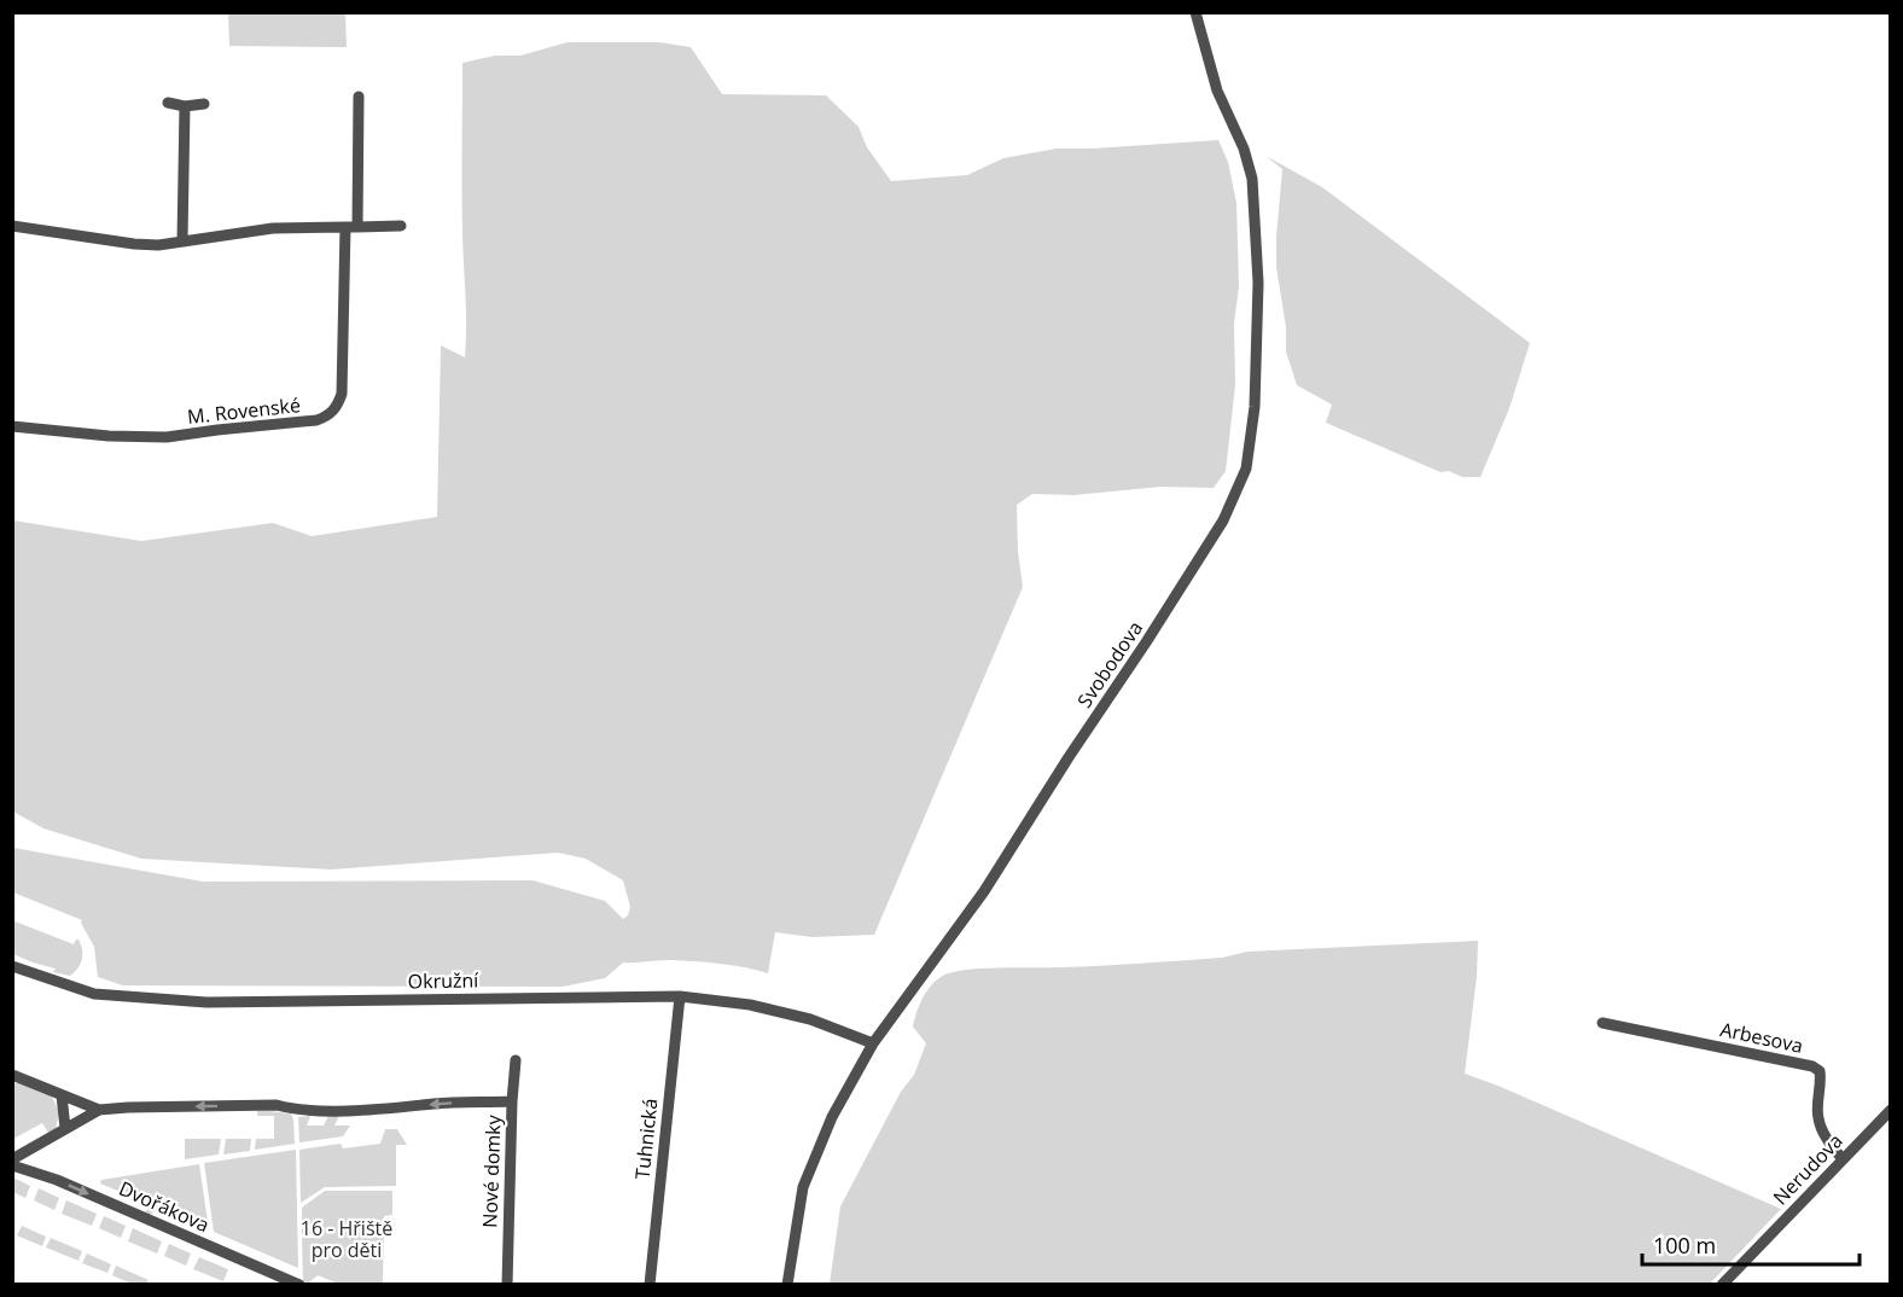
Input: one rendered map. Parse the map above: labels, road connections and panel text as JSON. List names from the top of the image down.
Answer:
{
  "streets": {
    "street": [
      "M. Rovenské",
      "Svobodova",
      "Okružní",
      "Arbesova",
      "Tuhnická",
      "Nerudova",
      "Nové domky",
      "Dvořákova"
    ]
  },
  "crossings": [
    ["Svobodova", "Okružní"],
    ["Okružní", "Tuhnická"],
    ["Arbesova", "Nerudova"]
  ],
  "parks": ["16 - Hřiště pro děti"],
  "scale_bar": "100 m"
}
